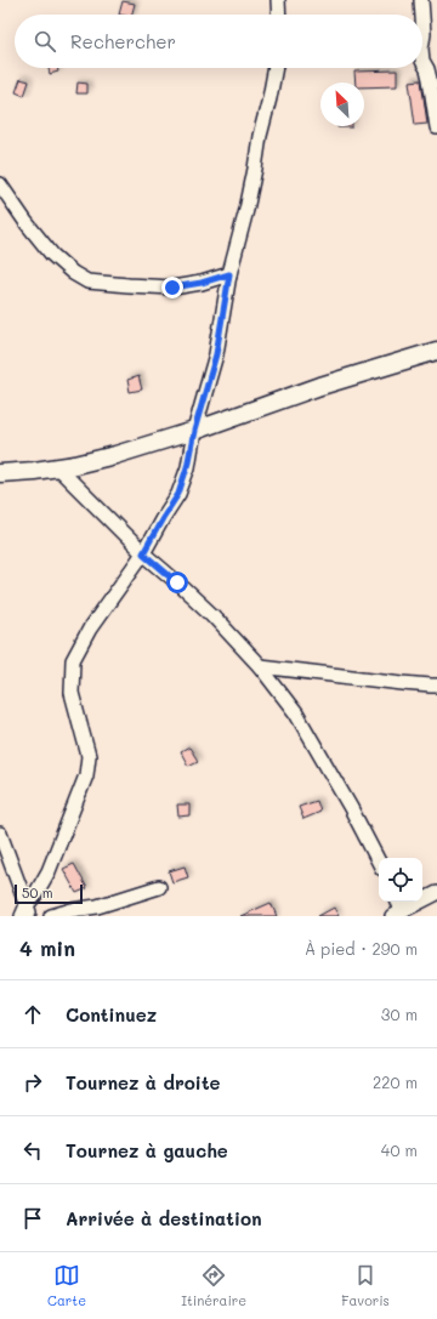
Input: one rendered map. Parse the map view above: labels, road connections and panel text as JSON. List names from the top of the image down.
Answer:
{
  "scale_bar": "50 m",
  "north": "top left",
  "page": {
    "search": "Rechercher",
    "scale": "50 m",
    "heading": ["4 min", "À pied · 290 m"],
    "list": [
      ["Continuez", "30 m"],
      ["Tournez à droite", "220 m"],
      ["Tournez à gauche", "40 m"],
      "Arrivée à destination"
    ],
    "nav": ["Carte", "Itinéraire", "Favoris"]
  }
}
